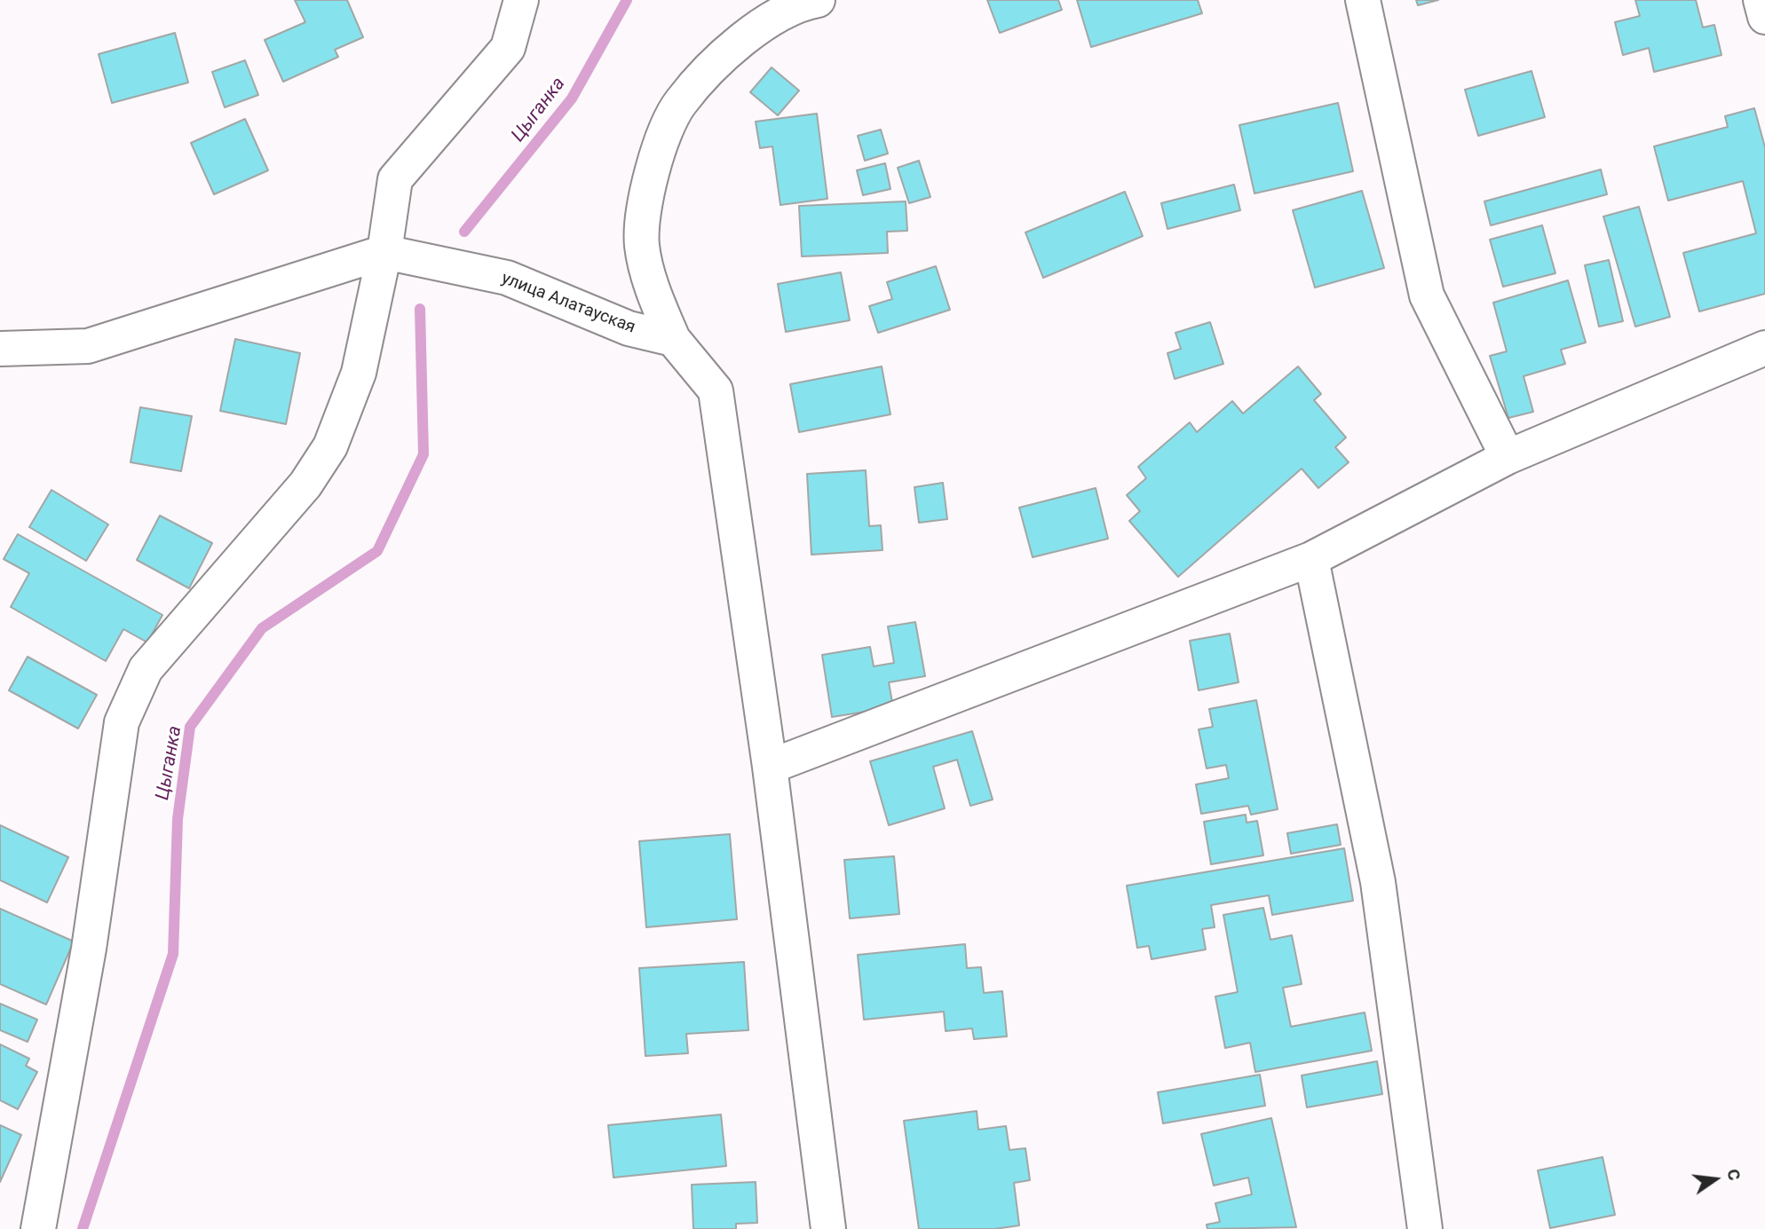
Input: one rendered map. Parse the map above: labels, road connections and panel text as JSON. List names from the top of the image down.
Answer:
{
  "streets": {
    "street": ["улица Алатауская"]
  },
  "water": ["Цыганка"],
  "north": "right"
}
